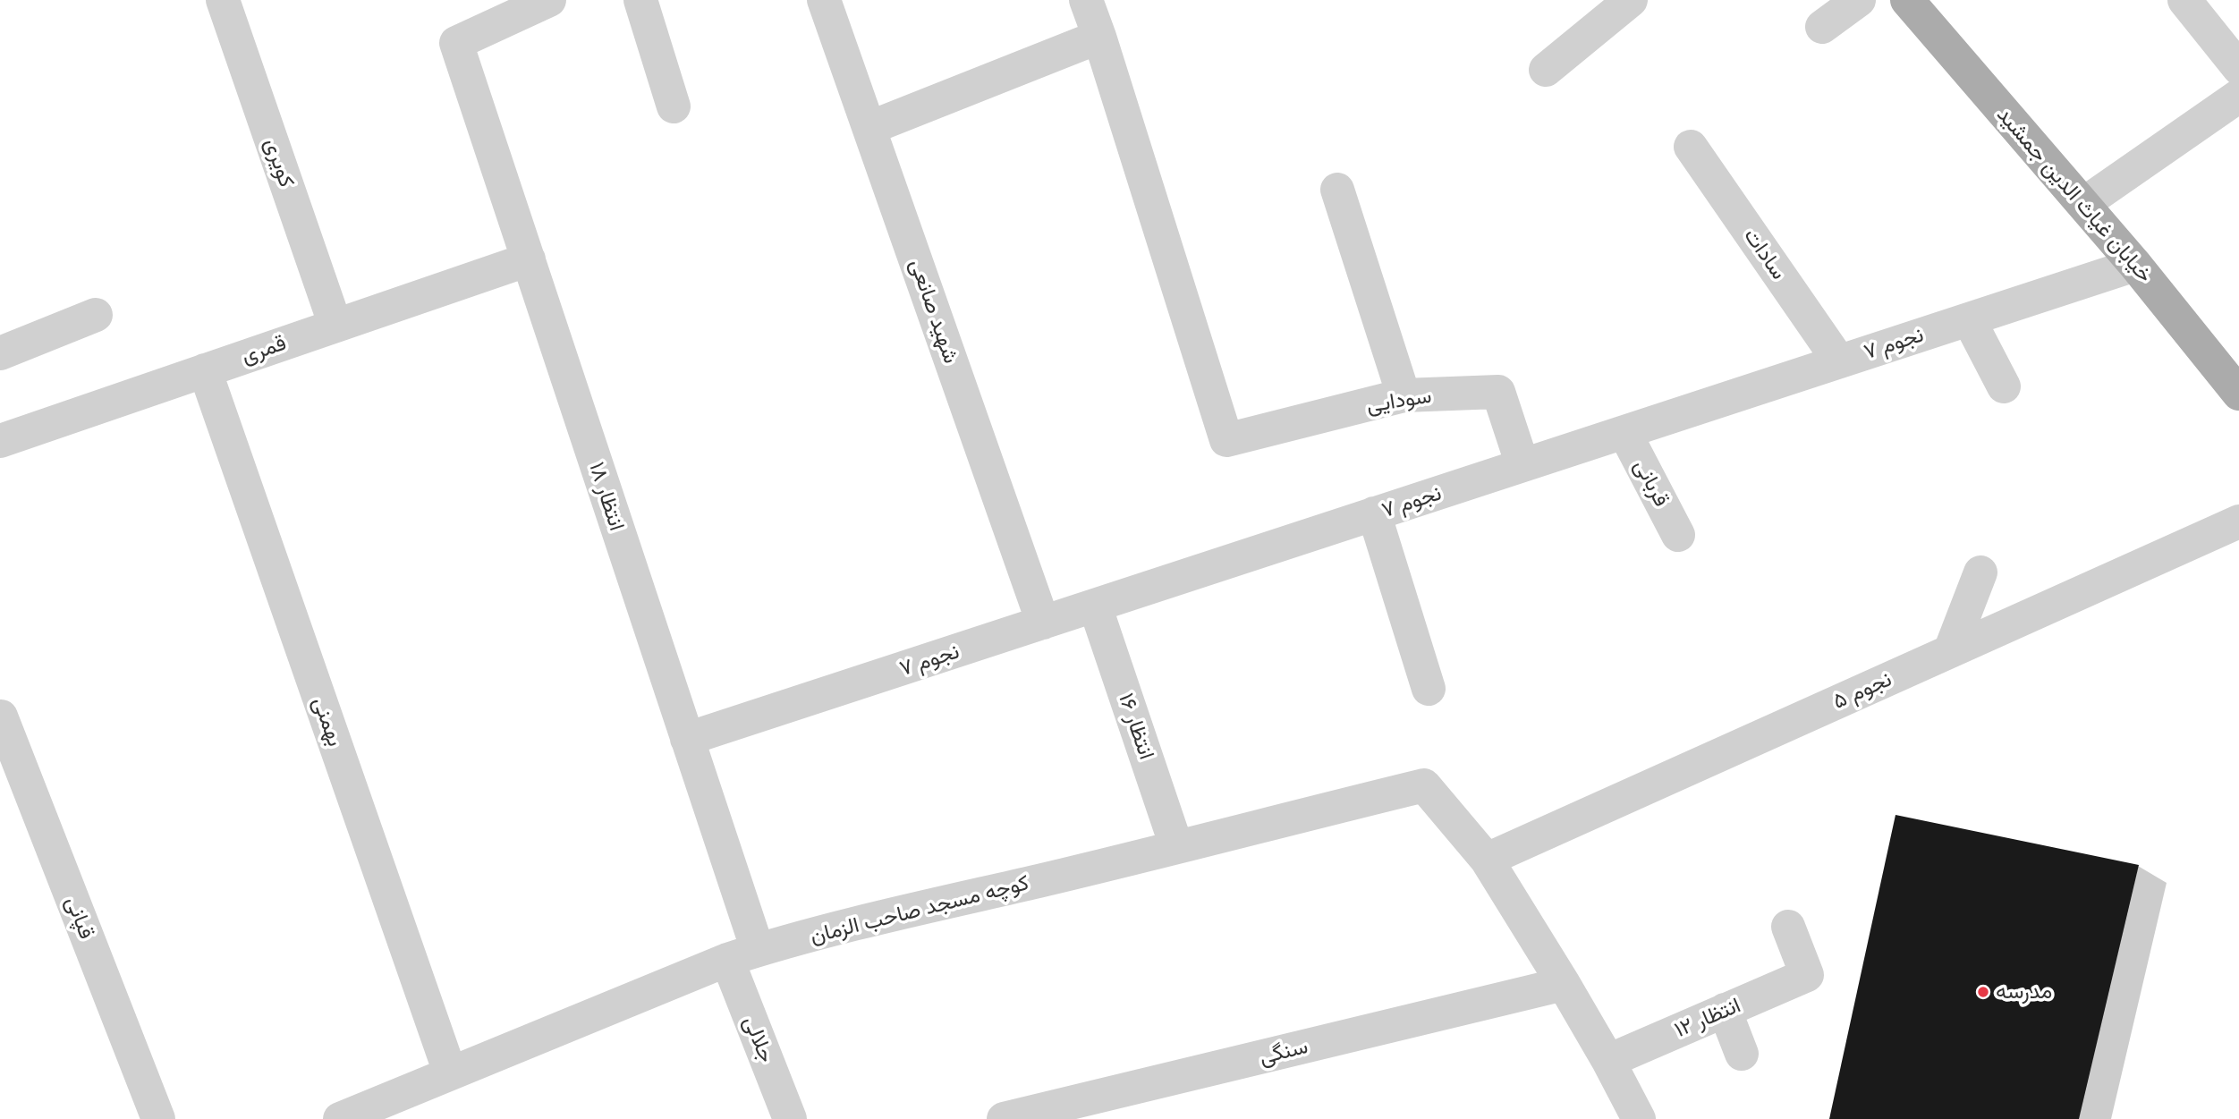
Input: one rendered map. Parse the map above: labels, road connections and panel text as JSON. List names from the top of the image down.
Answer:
{
  "streets": {
    "main road": ["خیابان غیاث الدین جمشید"],
    "street": [
      "کویری",
      "سادات",
      "شهید صانعی",
      "نجوم ۷",
      "قمری",
      "سودایی",
      "قربانی",
      "انتظار ۱۸",
      "نجوم ۵",
      "بهمنی",
      "انتظار ۱۶",
      "کوچه مسجد صاحب الزمان",
      "قپانی",
      "انتظار ۱۲",
      "جلالی",
      "سنگی"
    ]
  },
  "crossings": [
    ["کویری", "قمری"],
    ["خیابان غیاث الدین جمشید", "نجوم ۷"],
    ["سادات", "نجوم ۷"],
    ["شهید صانعی", "نجوم ۷"],
    ["نجوم ۷", "سودایی"],
    ["نجوم ۷", "قربانی"],
    ["نجوم ۷", "انتظار ۱۸"],
    ["نجوم ۷", "انتظار ۱۶"],
    ["قمری", "انتظار ۱۸"],
    ["قمری", "بهمنی"],
    ["انتظار ۱۸", "کوچه مسجد صاحب الزمان"],
    ["انتظار ۱۸", "جلالی"],
    ["نجوم ۵", "کوچه مسجد صاحب الزمان"],
    ["بهمنی", "کوچه مسجد صاحب الزمان"],
    ["انتظار ۱۶", "کوچه مسجد صاحب الزمان"],
    ["کوچه مسجد صاحب الزمان", "جلالی"]
  ],
  "places": ["مدرسه"]
}
